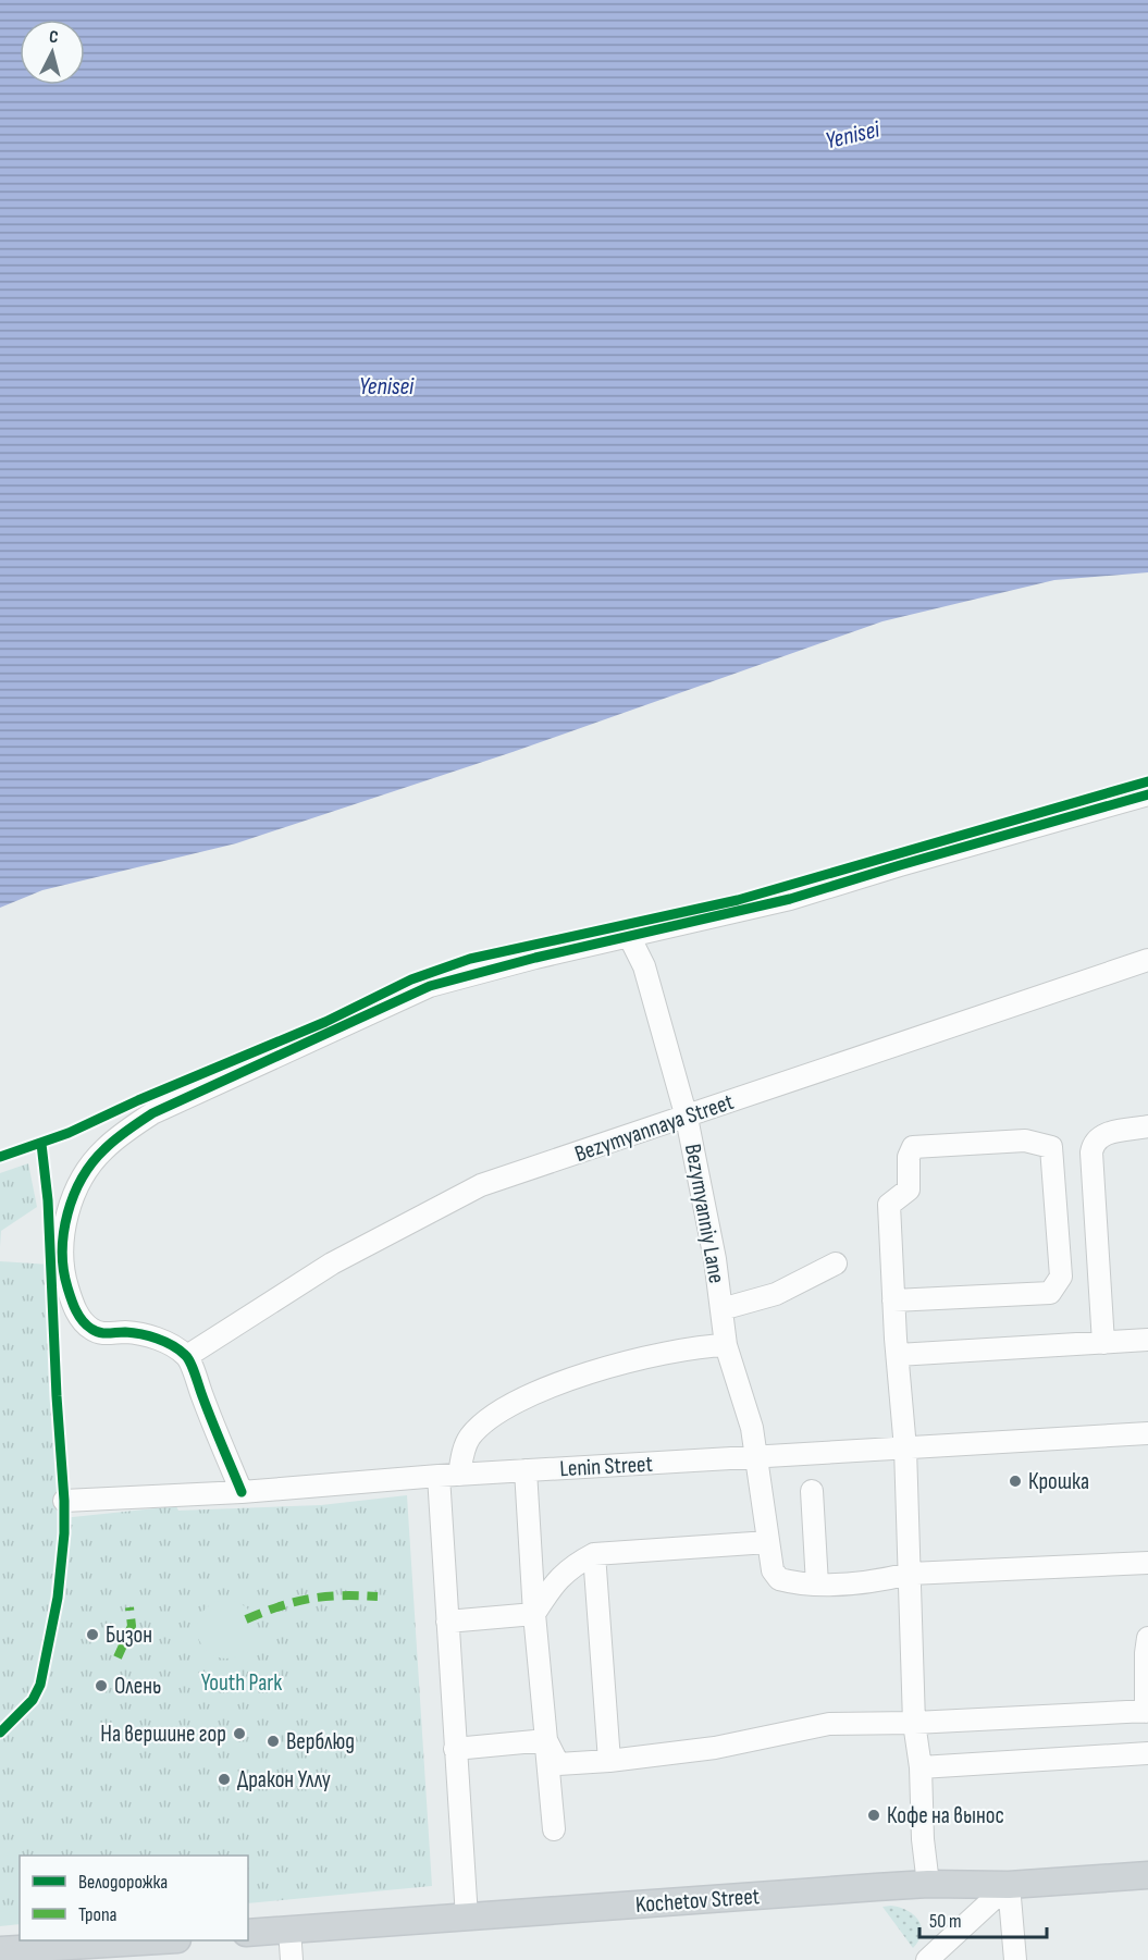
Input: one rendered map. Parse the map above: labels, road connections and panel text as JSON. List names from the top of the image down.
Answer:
{
  "streets": {
    "main road": ["Kochetov Street"],
    "street": ["Bezymyannaya Street", "Bezymyanniy Lane", "Lenin Street"]
  },
  "crossings": [
    ["Bezymyannaya Street", "Bezymyanniy Lane"],
    ["Bezymyanniy Lane", "Lenin Street"]
  ],
  "water": ["Yenisei"],
  "parks": ["Youth Park"],
  "places": [
    "Крошка",
    "Бизон",
    "Олень",
    "На вершине гор",
    "Верблюд",
    "Дракон Уллу",
    "Кофе на вынос"
  ],
  "legend": ["Велодорожка", "Тропа"],
  "scale_bar": "50 m",
  "north": "top"
}
